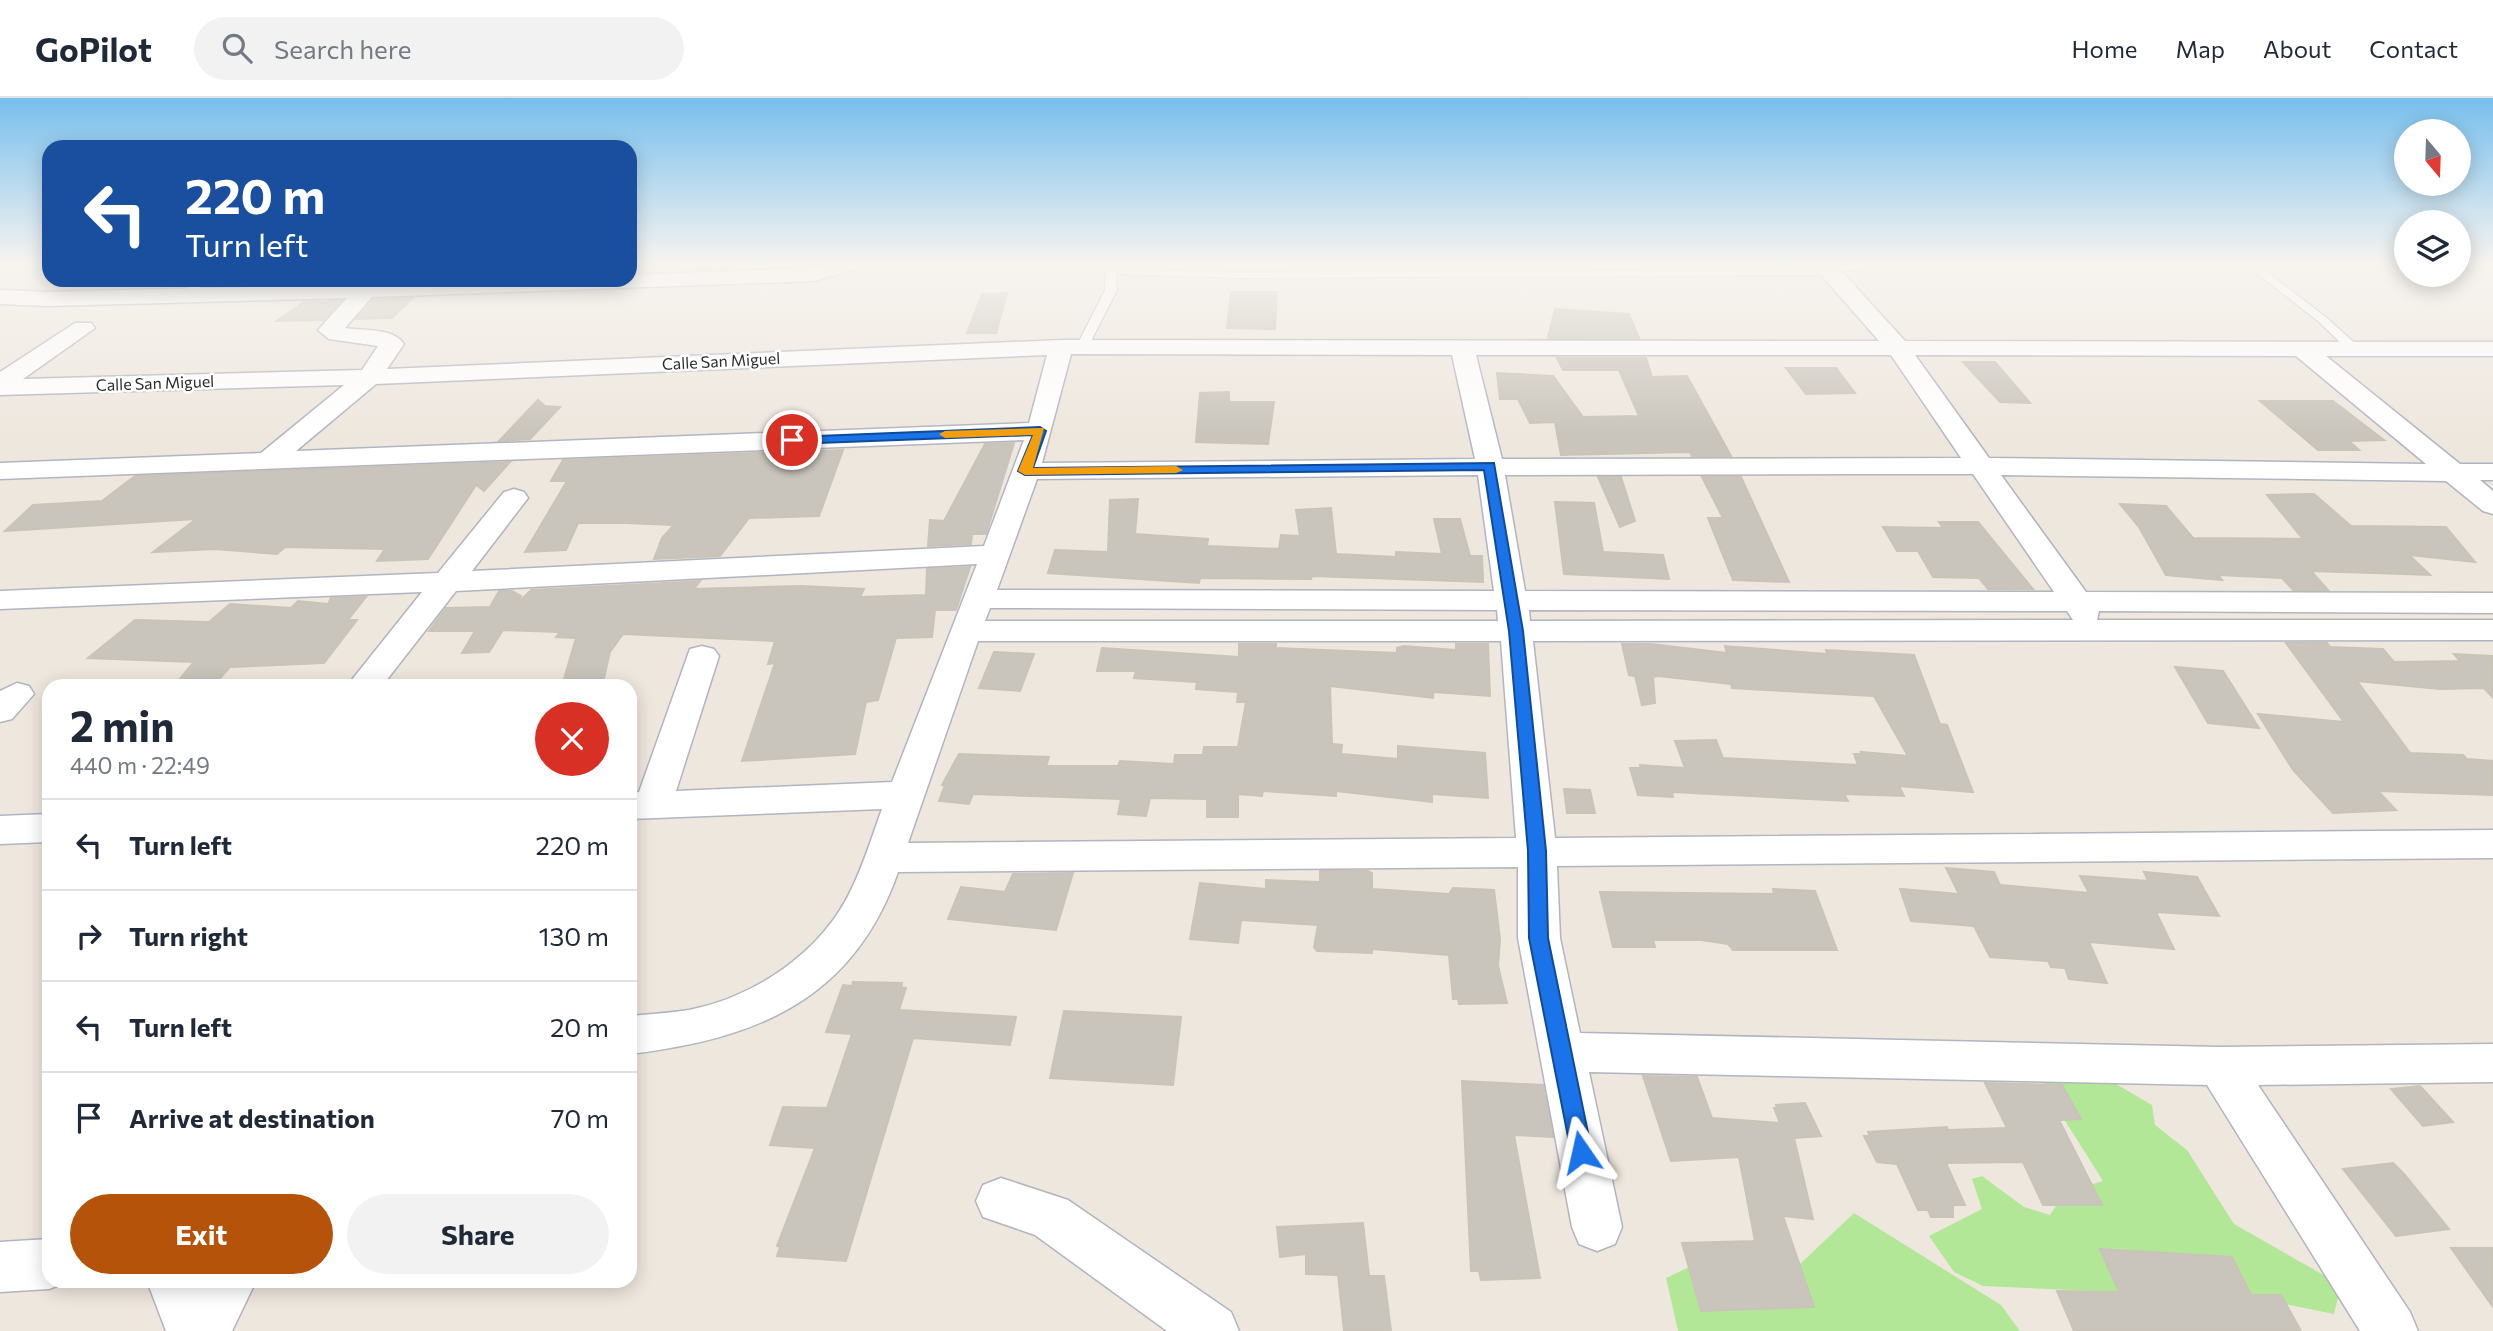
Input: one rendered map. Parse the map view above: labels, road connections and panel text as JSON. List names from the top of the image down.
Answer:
{
  "streets": {
    "street": ["Calle San Miguel"]
  },
  "north": "bottom",
  "page": {
    "header": "GoPilot",
    "search": "Search here",
    "nav": [
      "Home",
      "Map",
      "About",
      "Contact"
    ],
    "turn": ["220 m", "Turn left"],
    "heading": ["2 min", "440 m · 22:49"],
    "list": [
      {
        "name": "Turn left",
        "value": "220 m"
      },
      {
        "name": "Turn right",
        "value": "130 m"
      },
      {
        "name": "Turn left",
        "value": "20 m"
      },
      {
        "name": "Arrive at destination",
        "value": "70 m"
      }
    ],
    "buttons": ["Exit", "Share"]
  }
}
